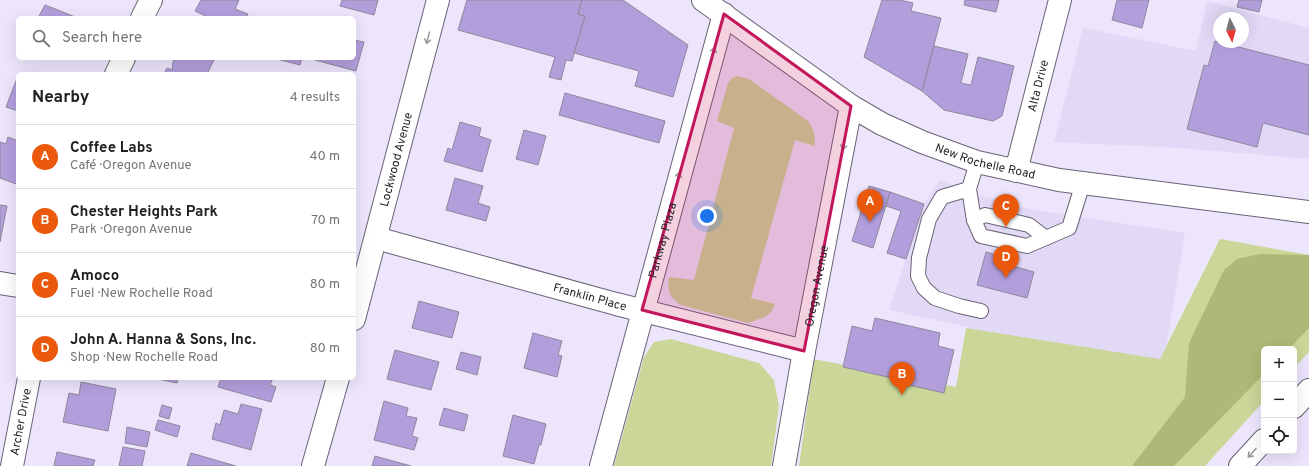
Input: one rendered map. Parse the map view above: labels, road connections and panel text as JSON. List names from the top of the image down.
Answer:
{
  "streets": {
    "main road": [
      "Alta Drive",
      "Lockwood Avenue",
      "New Rochelle Road",
      "Parkway Plaza",
      "Oregon Avenue",
      "Franklin Place",
      "Archer Drive"
    ]
  },
  "crossings": [
    ["Alta Drive", "New Rochelle Road"],
    ["Lockwood Avenue", "Franklin Place"],
    ["New Rochelle Road", "Parkway Plaza"],
    ["New Rochelle Road", "Oregon Avenue"],
    ["Parkway Plaza", "Franklin Place"],
    ["Oregon Avenue", "Franklin Place"]
  ],
  "one_way": ["Lockwood Avenue", "Parkway Plaza", "Oregon Avenue"],
  "north": "bottom",
  "page": {
    "search": "Search here",
    "heading": ["Nearby", "4 results"],
    "list": [
      {
        "mark": "A",
        "name": "Coffee Labs",
        "note": "Café · Oregon Avenue",
        "value": "40 m"
      },
      {
        "mark": "B",
        "name": "Chester Heights Park",
        "note": "Park · Oregon Avenue",
        "value": "70 m"
      },
      {
        "mark": "C",
        "name": "Amoco",
        "note": "Fuel · New Rochelle Road",
        "value": "80 m"
      },
      {
        "mark": "D",
        "name": "John A. Hanna & Sons, Inc.",
        "note": "Shop · New Rochelle Road",
        "value": "80 m"
      }
    ],
    "pins": [
      "A",
      "C",
      "D",
      "B"
    ],
    "map_buttons": ["+", "−"]
  }
}
